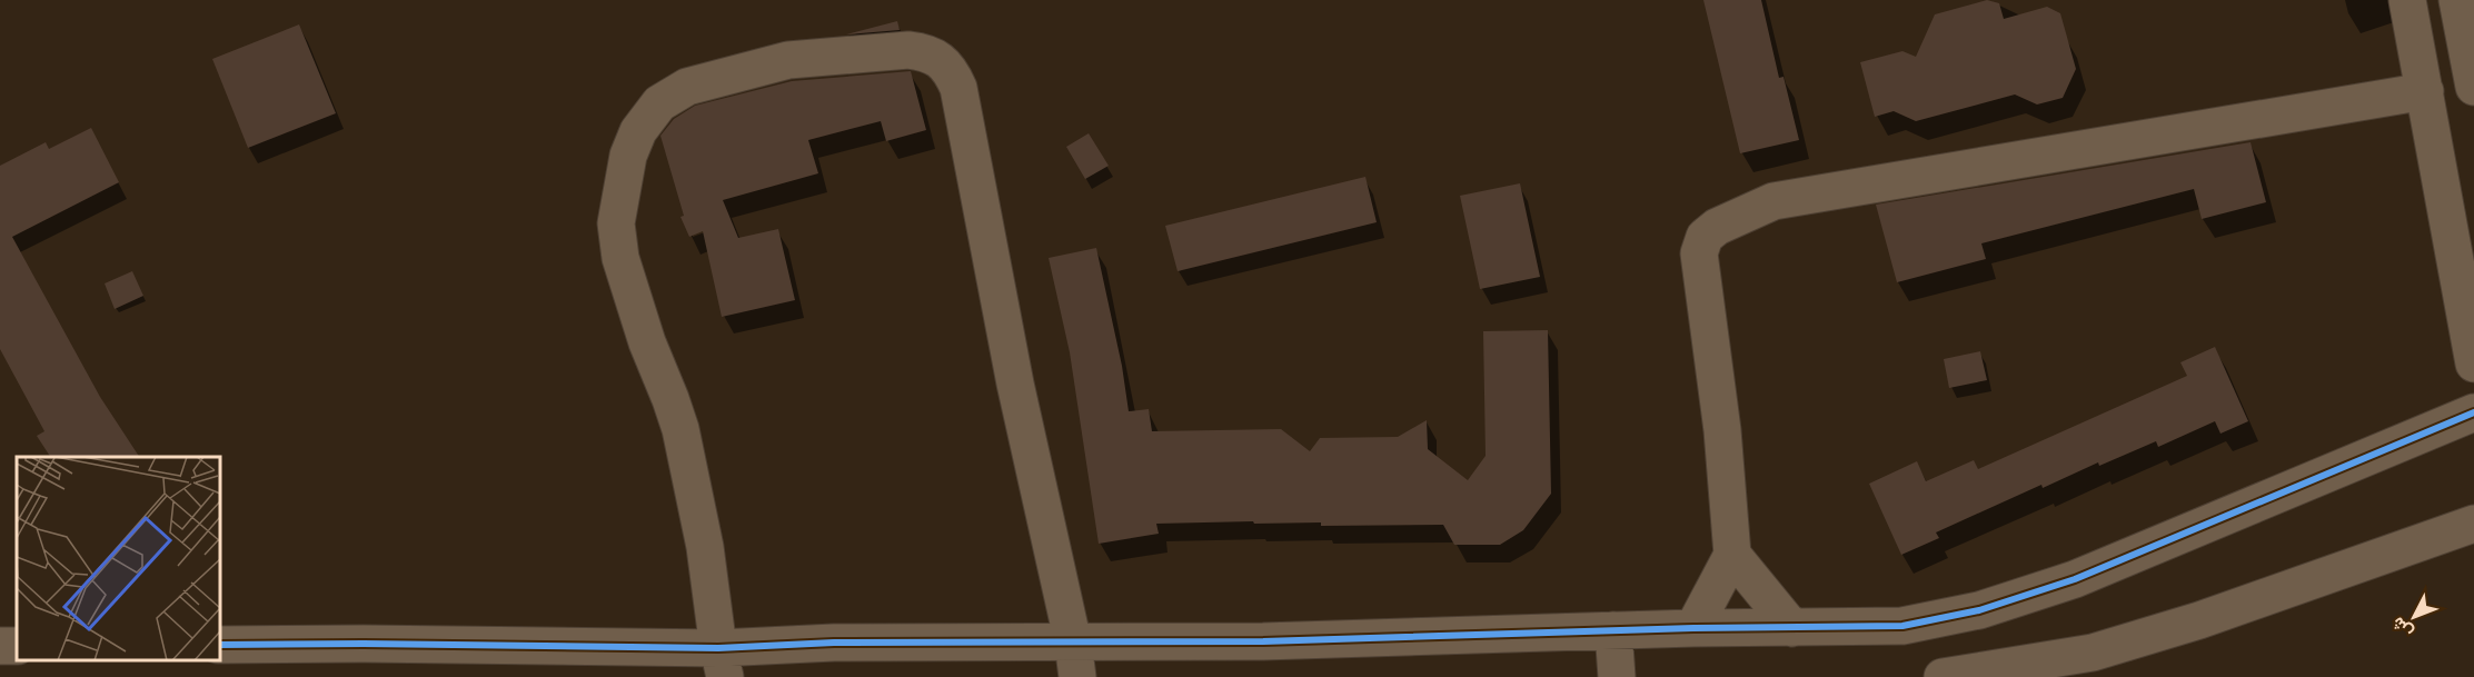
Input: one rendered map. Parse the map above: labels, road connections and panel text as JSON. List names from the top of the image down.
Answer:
{
  "north": "bottom left"
}
